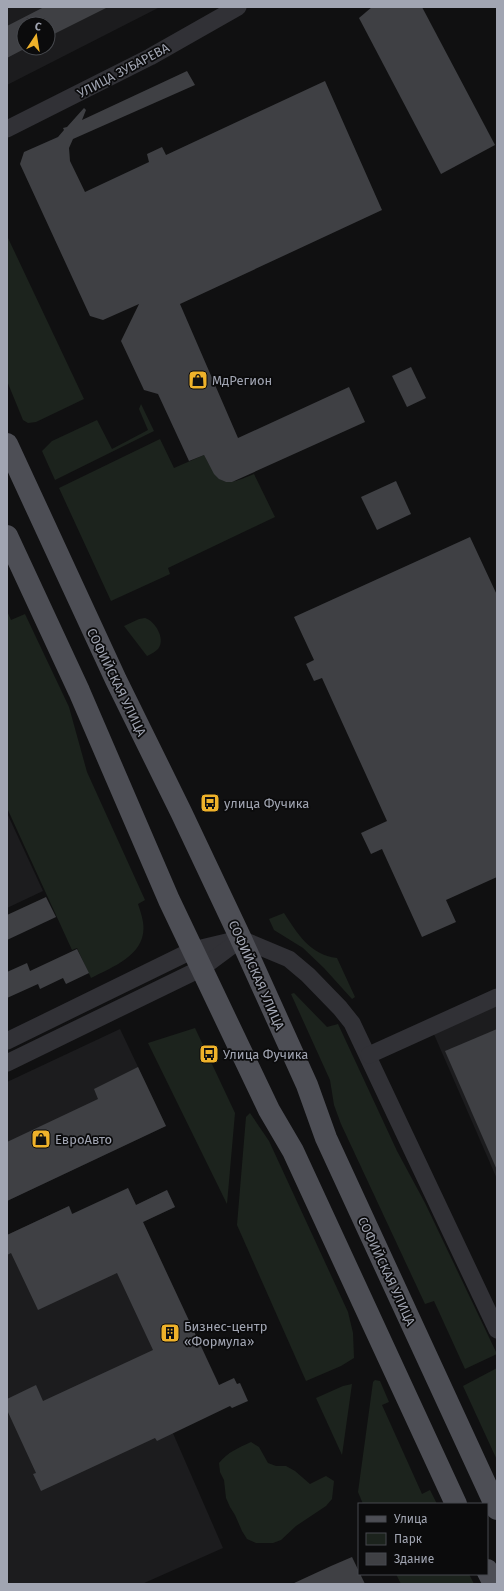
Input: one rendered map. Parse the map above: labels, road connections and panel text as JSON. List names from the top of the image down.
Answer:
{
  "streets": {
    "main road": ["СОФИЙСКАЯ УЛИЦА"],
    "street": ["УЛИЦА ЗУБАРЕВА"]
  },
  "places": {
    "shop": ["МдРегион", "ЕвроАвто"],
    "bus stop": ["улица Фучика", "Улица Фучика"],
    "building": ["Бизнес-центр «Формула»"]
  },
  "legend": ["Улица", "Парк", "Здание"],
  "north": "top"
}
